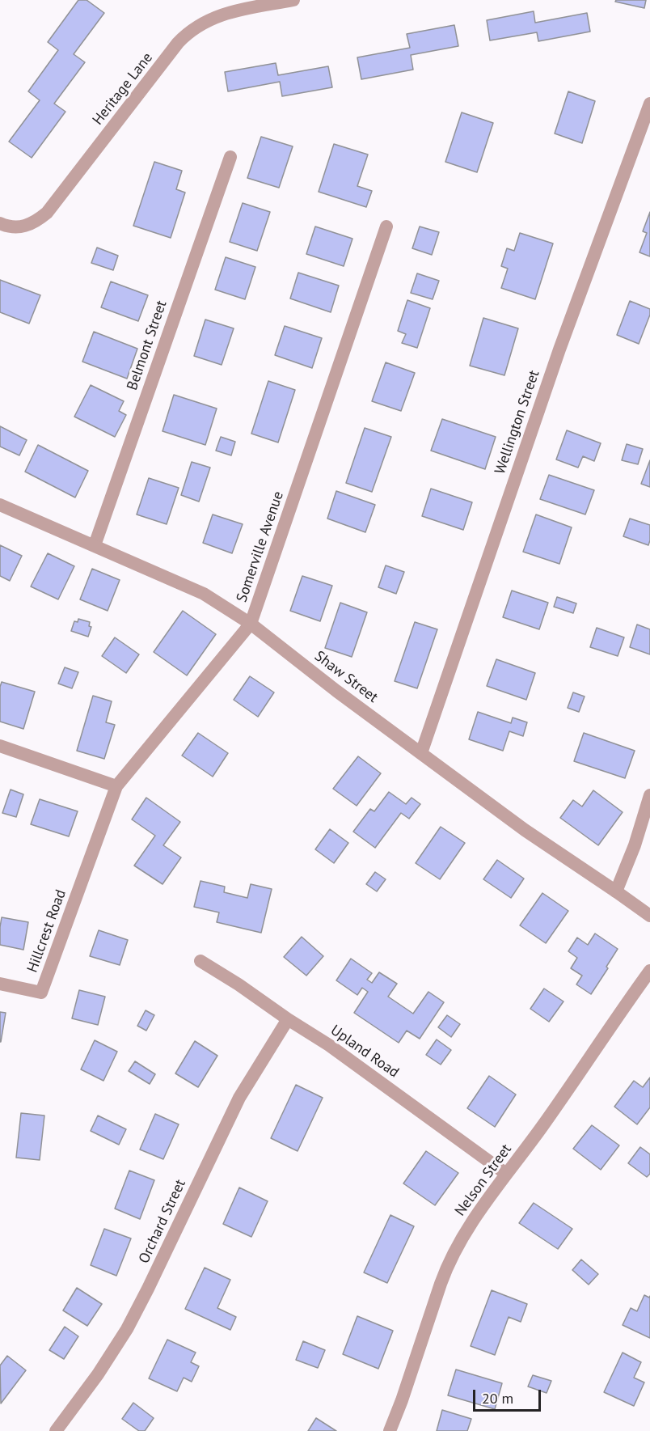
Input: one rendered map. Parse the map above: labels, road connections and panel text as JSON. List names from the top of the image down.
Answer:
{
  "streets": {
    "street": [
      "Heritage Lane",
      "Belmont Street",
      "Wellington Street",
      "Somerville Avenue",
      "Shaw Street",
      "Hillcrest Road",
      "Upland Road",
      "Nelson Street",
      "Orchard Street"
    ]
  },
  "crossings": [
    ["Belmont Street", "Shaw Street"],
    ["Wellington Street", "Shaw Street"],
    ["Somerville Avenue", "Shaw Street"],
    ["Somerville Avenue", "Hillcrest Road"],
    ["Upland Road", "Nelson Street"],
    ["Upland Road", "Orchard Street"]
  ],
  "scale_bar": "20 m"
}
